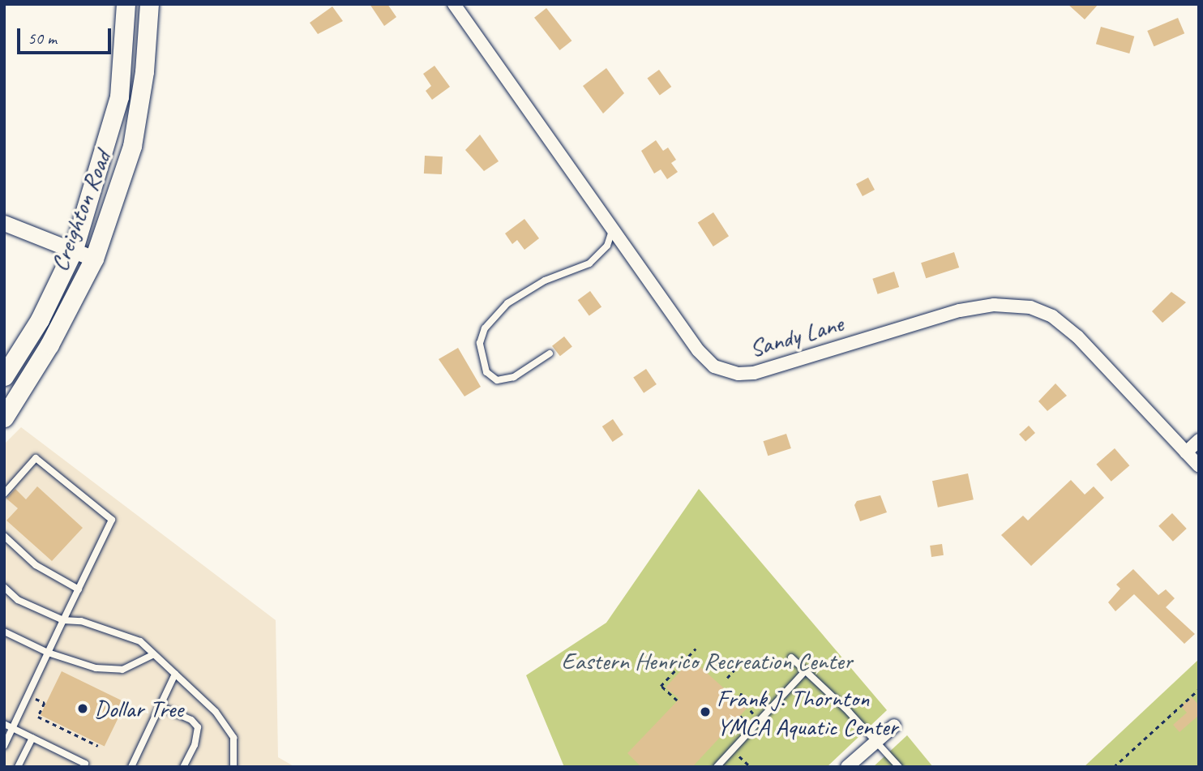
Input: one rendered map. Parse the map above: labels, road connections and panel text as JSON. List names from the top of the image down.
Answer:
{
  "streets": {
    "main road": ["Creighton Road"],
    "street": ["Sandy Lane"]
  },
  "parks": ["Eastern Henrico Recreation Center"],
  "places": ["Dollar Tree", "Frank J. Thornton YMCA Aquatic Center"],
  "scale_bar": "50 m"
}
